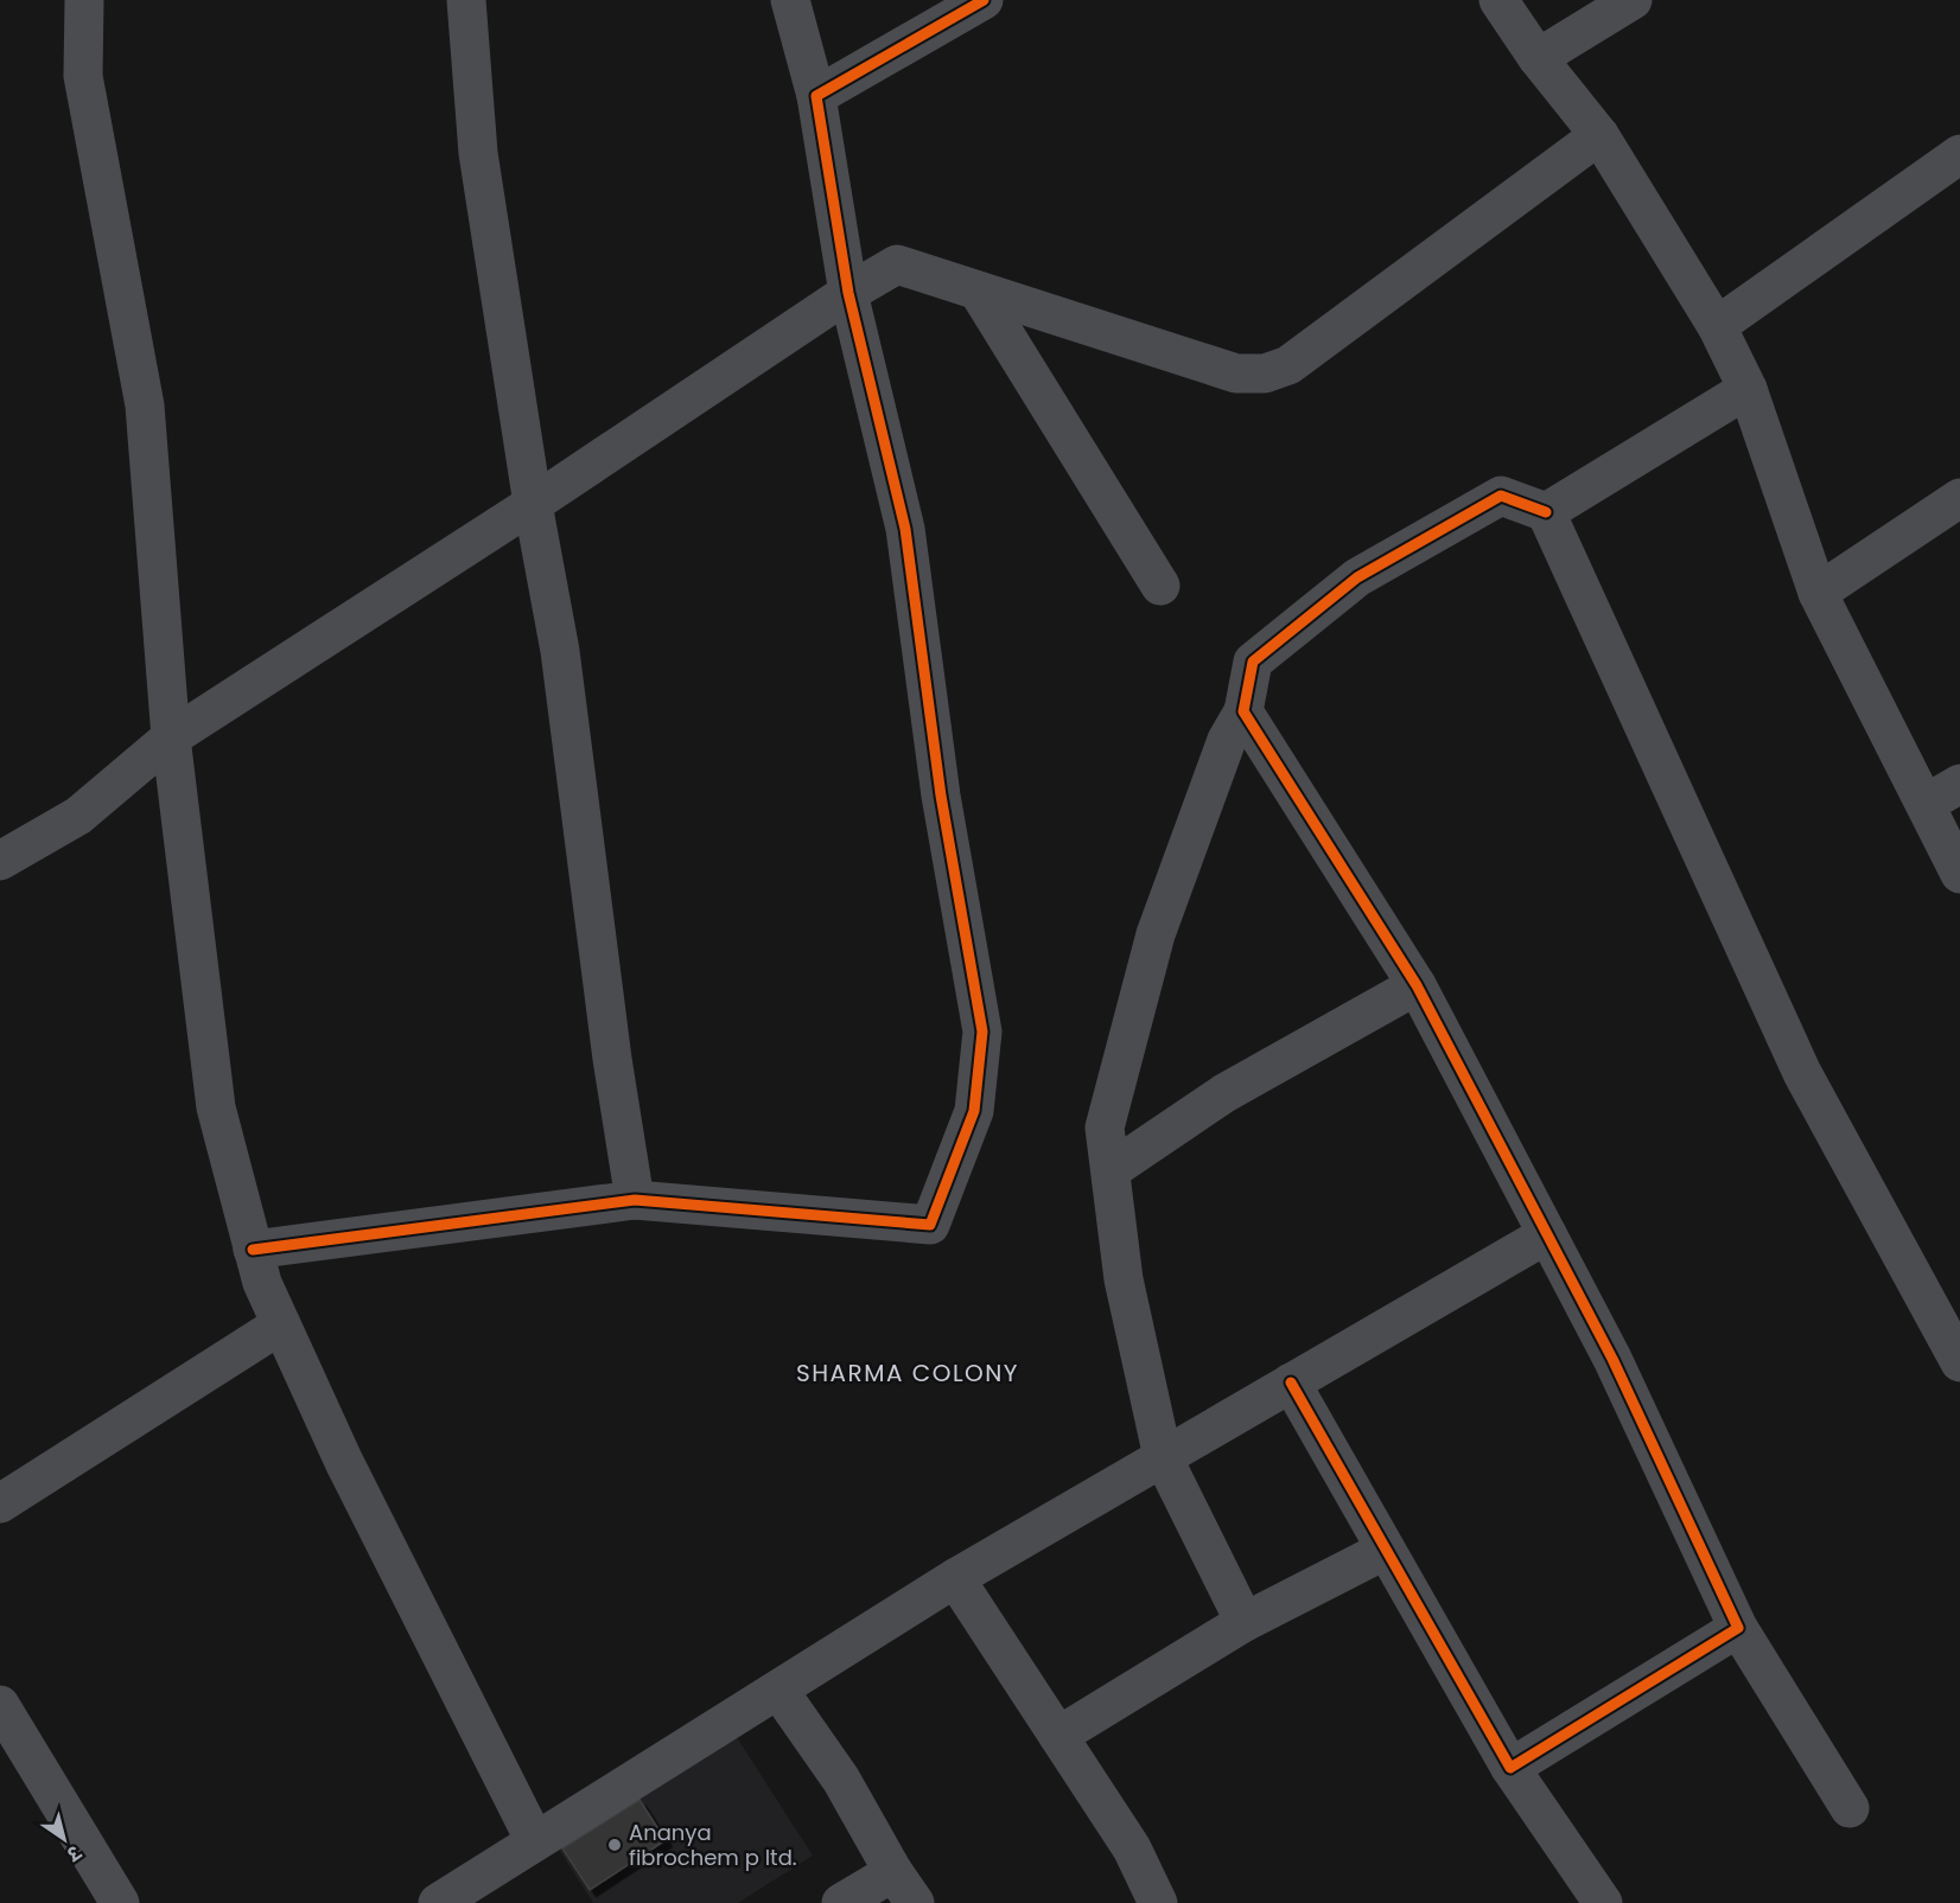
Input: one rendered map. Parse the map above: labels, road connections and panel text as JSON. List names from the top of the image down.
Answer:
{
  "districts": ["SHARMA COLONY"],
  "places": ["Ananya fibrochem p ltd."],
  "north": "bottom right"
}
